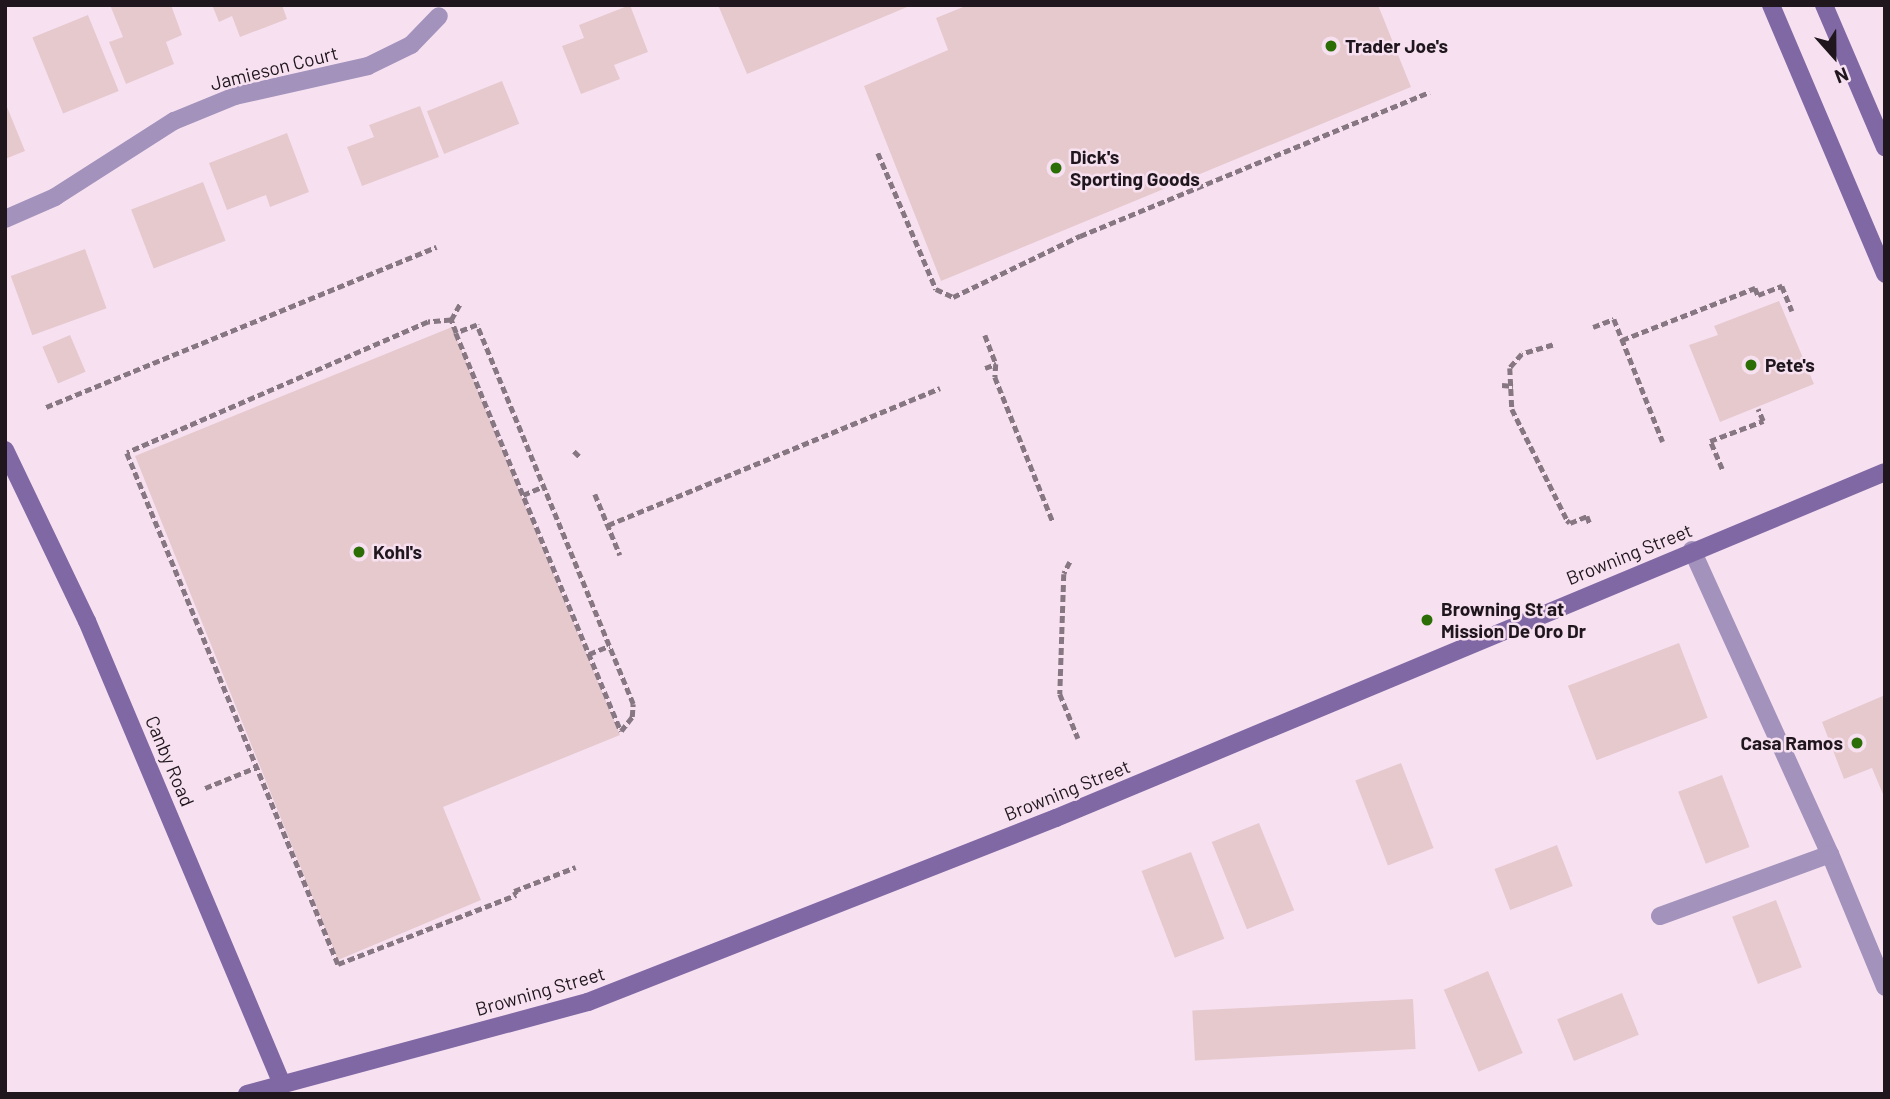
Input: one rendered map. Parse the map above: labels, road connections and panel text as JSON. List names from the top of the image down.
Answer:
{
  "streets": {
    "street": ["Jamieson Court", "Browning Street", "Canby Road"]
  },
  "crossings": [
    ["Browning Street", "Canby Road"]
  ],
  "places": [
    "Trader Joe's",
    "Dick's Sporting Goods",
    "Pete's",
    "Kohl's",
    "Browning St at Mission De Oro Dr",
    "Casa Ramos"
  ],
  "north": "bottom"
}
